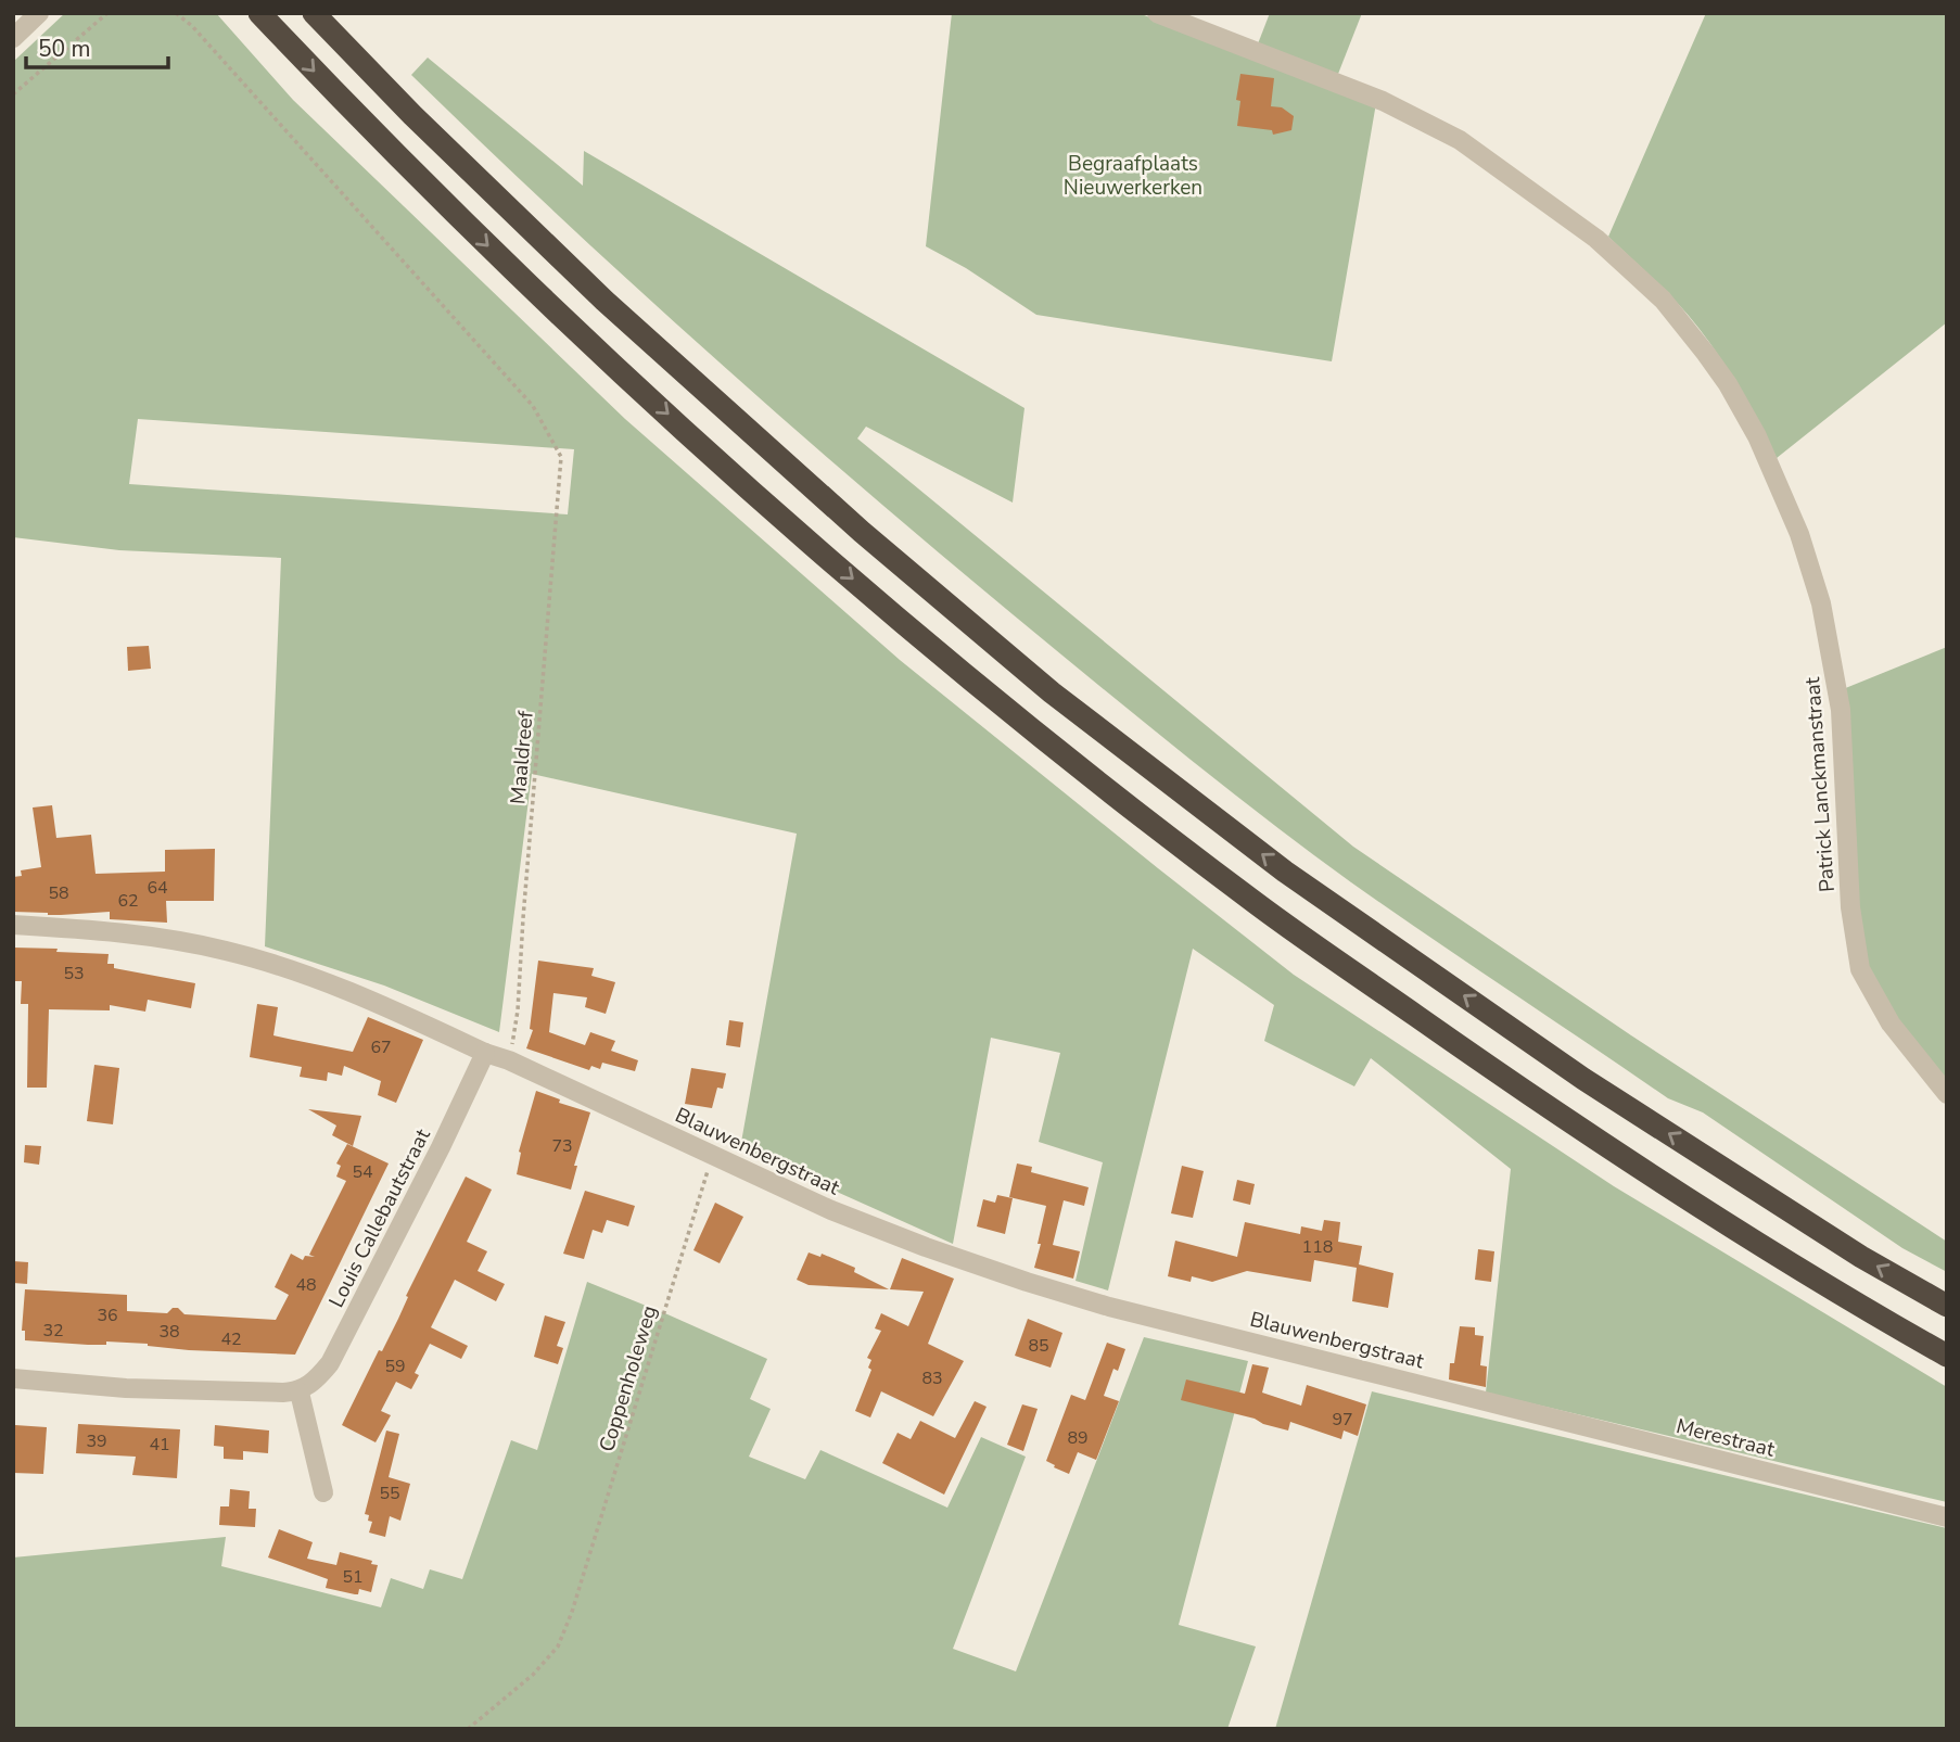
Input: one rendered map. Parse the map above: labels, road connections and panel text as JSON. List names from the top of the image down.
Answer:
{
  "streets": {
    "street": [
      "Patrick Lanckmanstraat",
      "Blauwenbergstraat",
      "Louis Callebautstraat",
      "Merestraat"
    ],
    "path": ["Maaldreef", "Coppenholeweg"]
  },
  "crossings": [
    ["Maaldreef", "Blauwenbergstraat"],
    ["Blauwenbergstraat", "Louis Callebautstraat"],
    ["Blauwenbergstraat", "Coppenholeweg"],
    ["Blauwenbergstraat", "Merestraat"]
  ],
  "parks": ["Begraafplaats Nieuwerkerken"],
  "house_numbers": [
    "64",
    "58",
    "62",
    "53",
    "67",
    "73",
    "54",
    "118",
    "48",
    "36",
    "32",
    "38",
    "42",
    "85",
    "59",
    "83",
    "97",
    "89",
    "39",
    "41",
    "55",
    "51"
  ],
  "scale_bar": "50 m"
}
